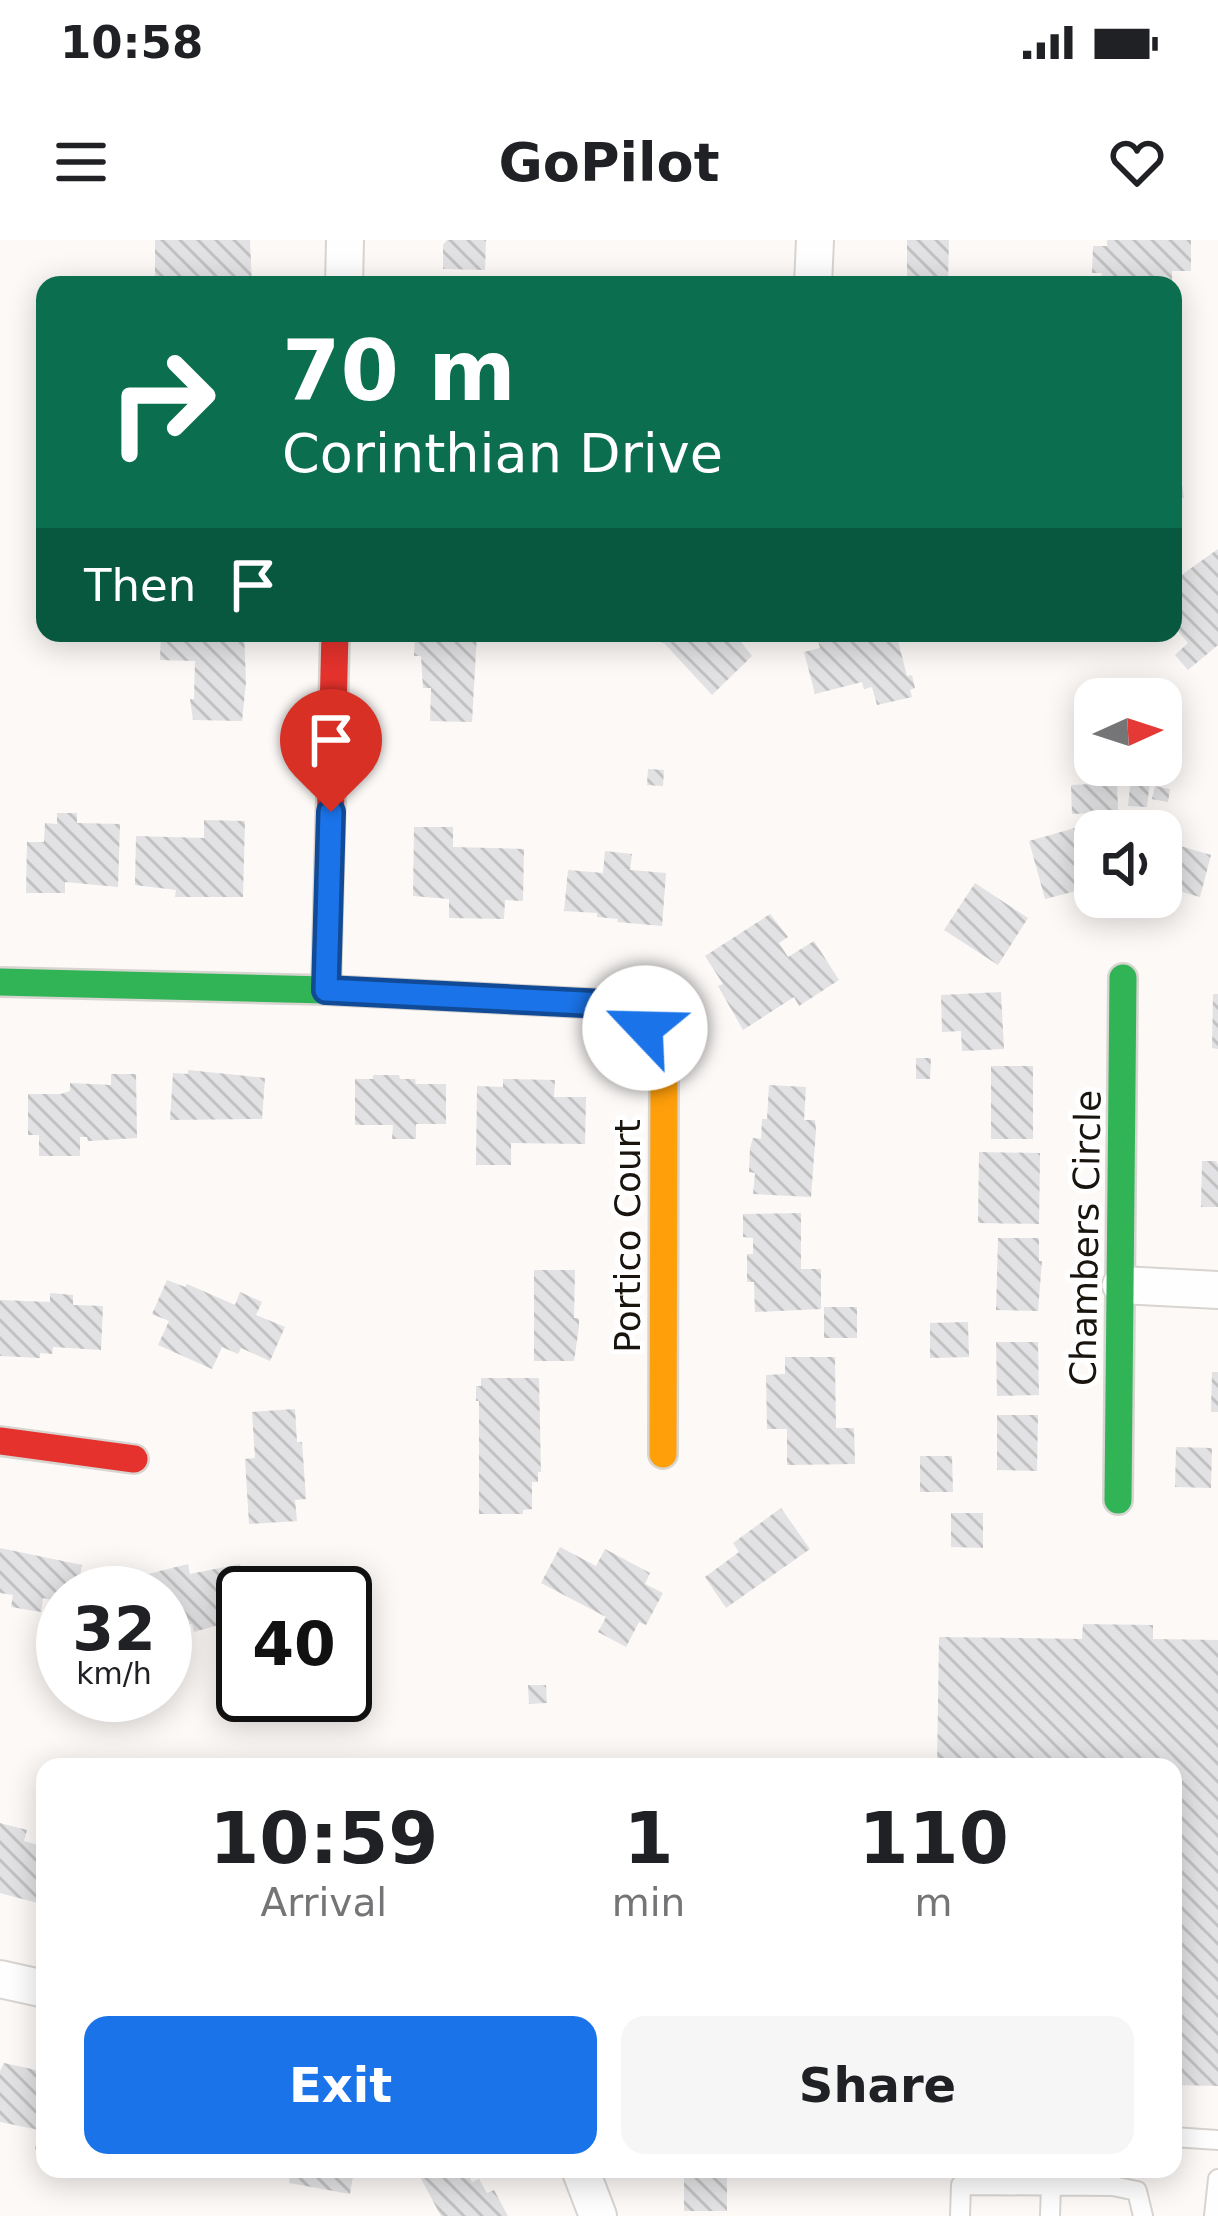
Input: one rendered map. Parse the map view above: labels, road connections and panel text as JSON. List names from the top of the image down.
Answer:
{
  "streets": {
    "street": ["Portico Court", "Chambers Circle"]
  },
  "north": "right",
  "page": {
    "status": "10:58",
    "header": "GoPilot",
    "turn": ["70 m", "Corinthian Drive"],
    "then": "Then",
    "speed": "32 km/h",
    "limit": "40",
    "eta": [
      "10:59",
      "Arrival",
      "1",
      "min",
      "110",
      "m"
    ],
    "buttons": ["Exit", "Share"]
  }
}
